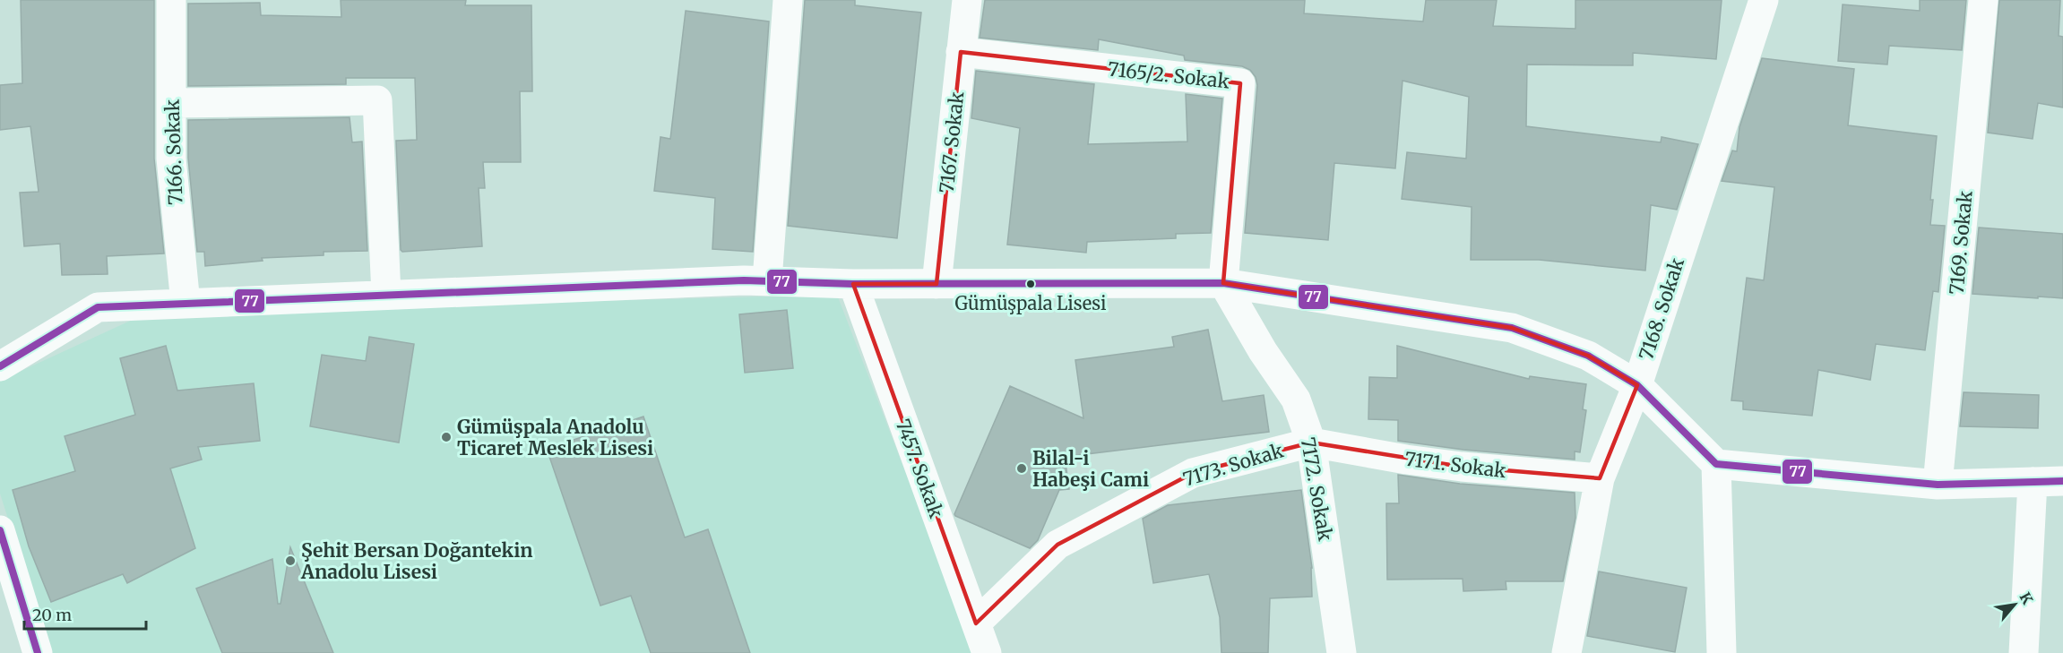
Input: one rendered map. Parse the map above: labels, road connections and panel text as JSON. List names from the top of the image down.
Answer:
{
  "streets": {
    "street": [
      "7165/2. Sokak",
      "7167. Sokak",
      "7166. Sokak",
      "7169. Sokak",
      "7168. Sokak",
      "7173. Sokak",
      "7171. Sokak",
      "7457. Sokak",
      "7172. Sokak"
    ]
  },
  "crossings": [
    ["7165/2. Sokak", "7167. Sokak"],
    ["7165/2. Sokak", "7172. Sokak"],
    ["7168. Sokak", "7171. Sokak"],
    ["7173. Sokak", "7171. Sokak"],
    ["7173. Sokak", "7457. Sokak"],
    ["7173. Sokak", "7172. Sokak"],
    ["7171. Sokak", "7172. Sokak"]
  ],
  "places": [
    "Gümüşpala Lisesi",
    "Gümüşpala Anadolu Ticaret Meslek Lisesi",
    "Bilal-i Habeşi Cami",
    "Şehit Bersan Doğantekin Anadolu Lisesi"
  ],
  "lines": ["transit line 77"],
  "scale_bar": "20 m",
  "north": "top right"
}
